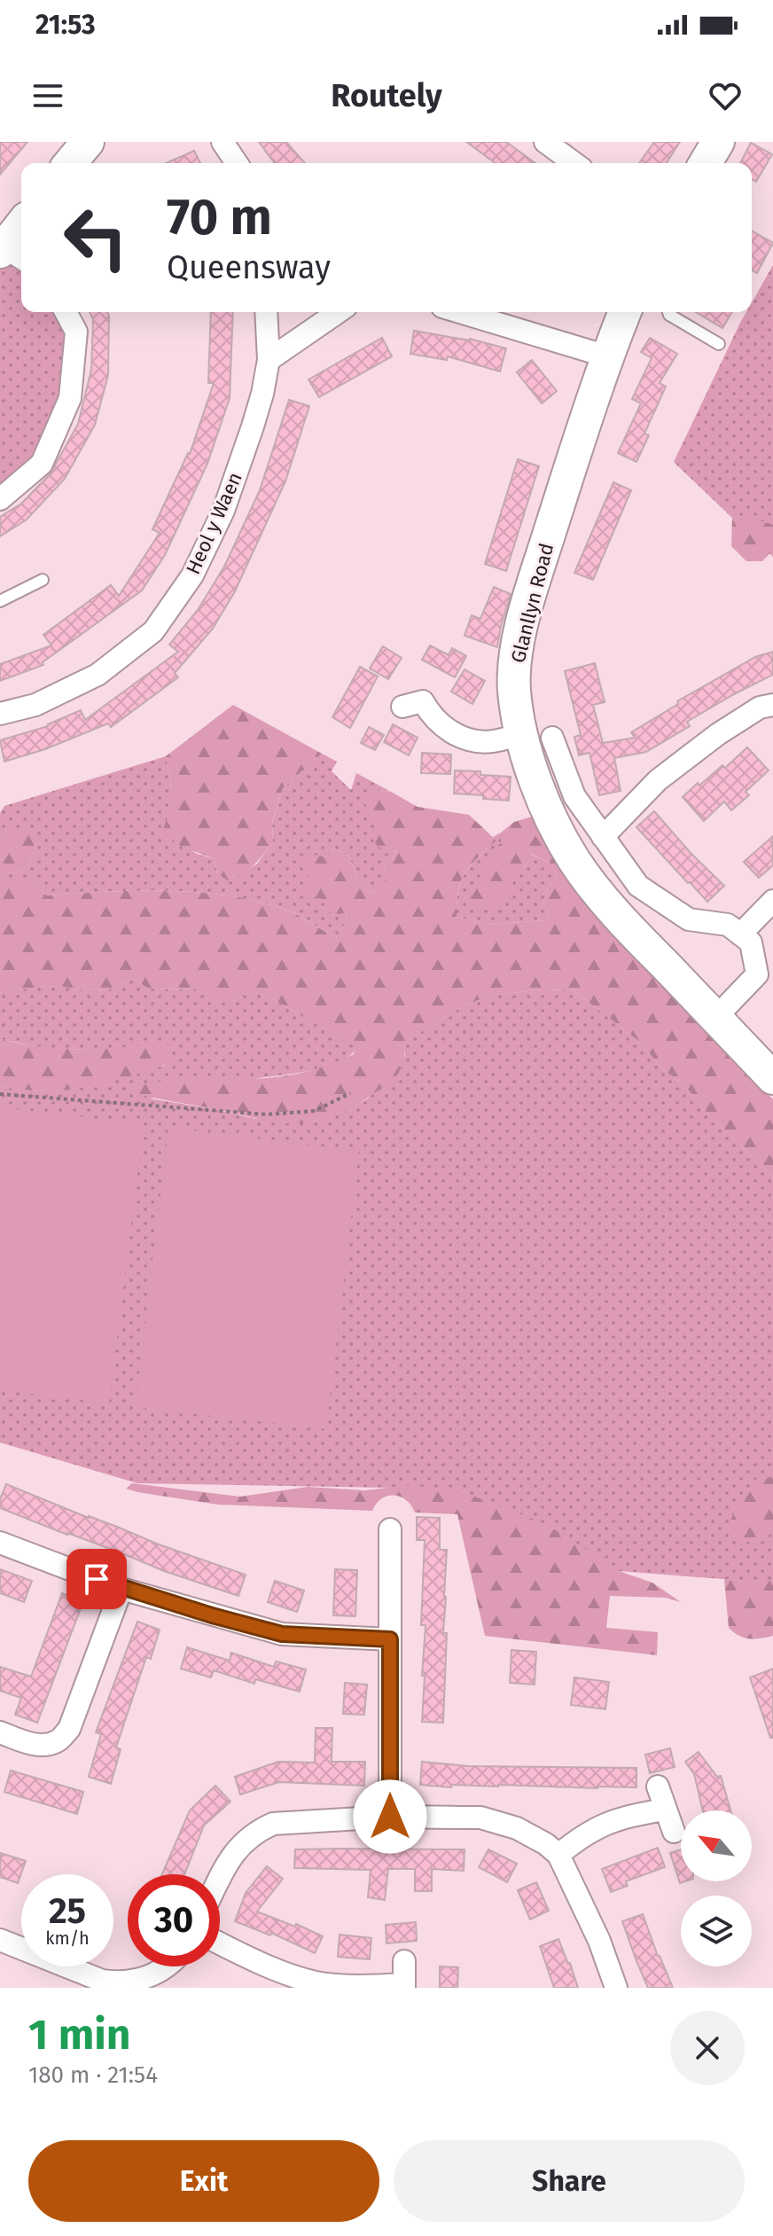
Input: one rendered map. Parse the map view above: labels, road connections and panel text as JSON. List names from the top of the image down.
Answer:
{
  "streets": {
    "street": ["Heol y Waen", "Glanllyn Road"]
  },
  "north": "top left",
  "page": {
    "status": "21:53",
    "header": "Routely",
    "turn": ["70 m", "Queensway"],
    "speed": "25 km/h",
    "limit": "30",
    "heading": ["1 min", "180 m · 21:54"],
    "buttons": ["Exit", "Share"]
  }
}
